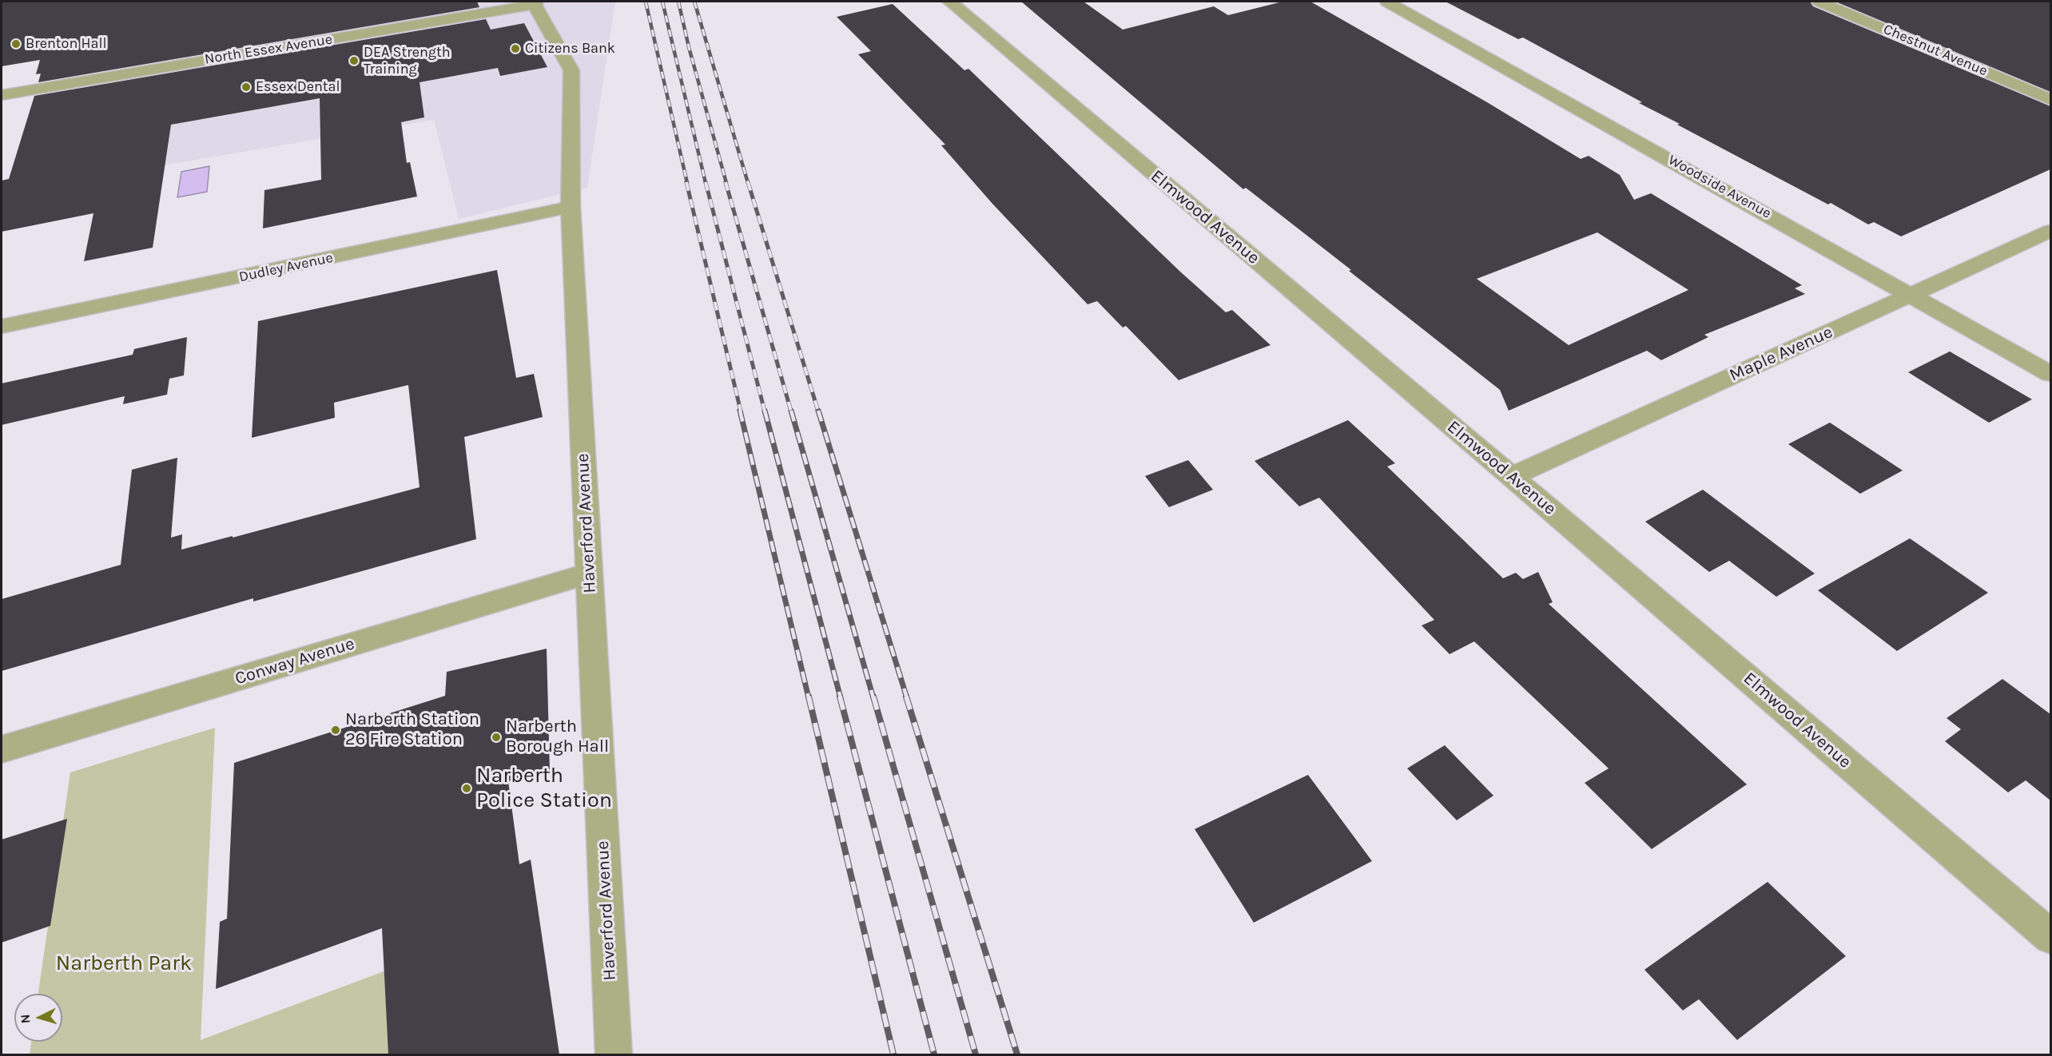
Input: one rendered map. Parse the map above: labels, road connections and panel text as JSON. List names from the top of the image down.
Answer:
{
  "streets": {
    "street": [
      "North Essex Avenue",
      "Chestnut Avenue",
      "Woodside Avenue",
      "Elmwood Avenue",
      "Dudley Avenue",
      "Maple Avenue",
      "Haverford Avenue",
      "Conway Avenue"
    ]
  },
  "crossings": [
    ["North Essex Avenue", "Haverford Avenue"],
    ["Woodside Avenue", "Maple Avenue"],
    ["Elmwood Avenue", "Maple Avenue"],
    ["Dudley Avenue", "Haverford Avenue"],
    ["Haverford Avenue", "Conway Avenue"]
  ],
  "parks": ["Narberth Park"],
  "places": [
    "Brenton Hall",
    "Citizens Bank",
    "DEA Strength Training",
    "Essex Dental",
    "Narberth Station 26 Fire Station",
    "Narberth Borough Hall",
    "Narberth Police Station"
  ],
  "north": "left"
}
